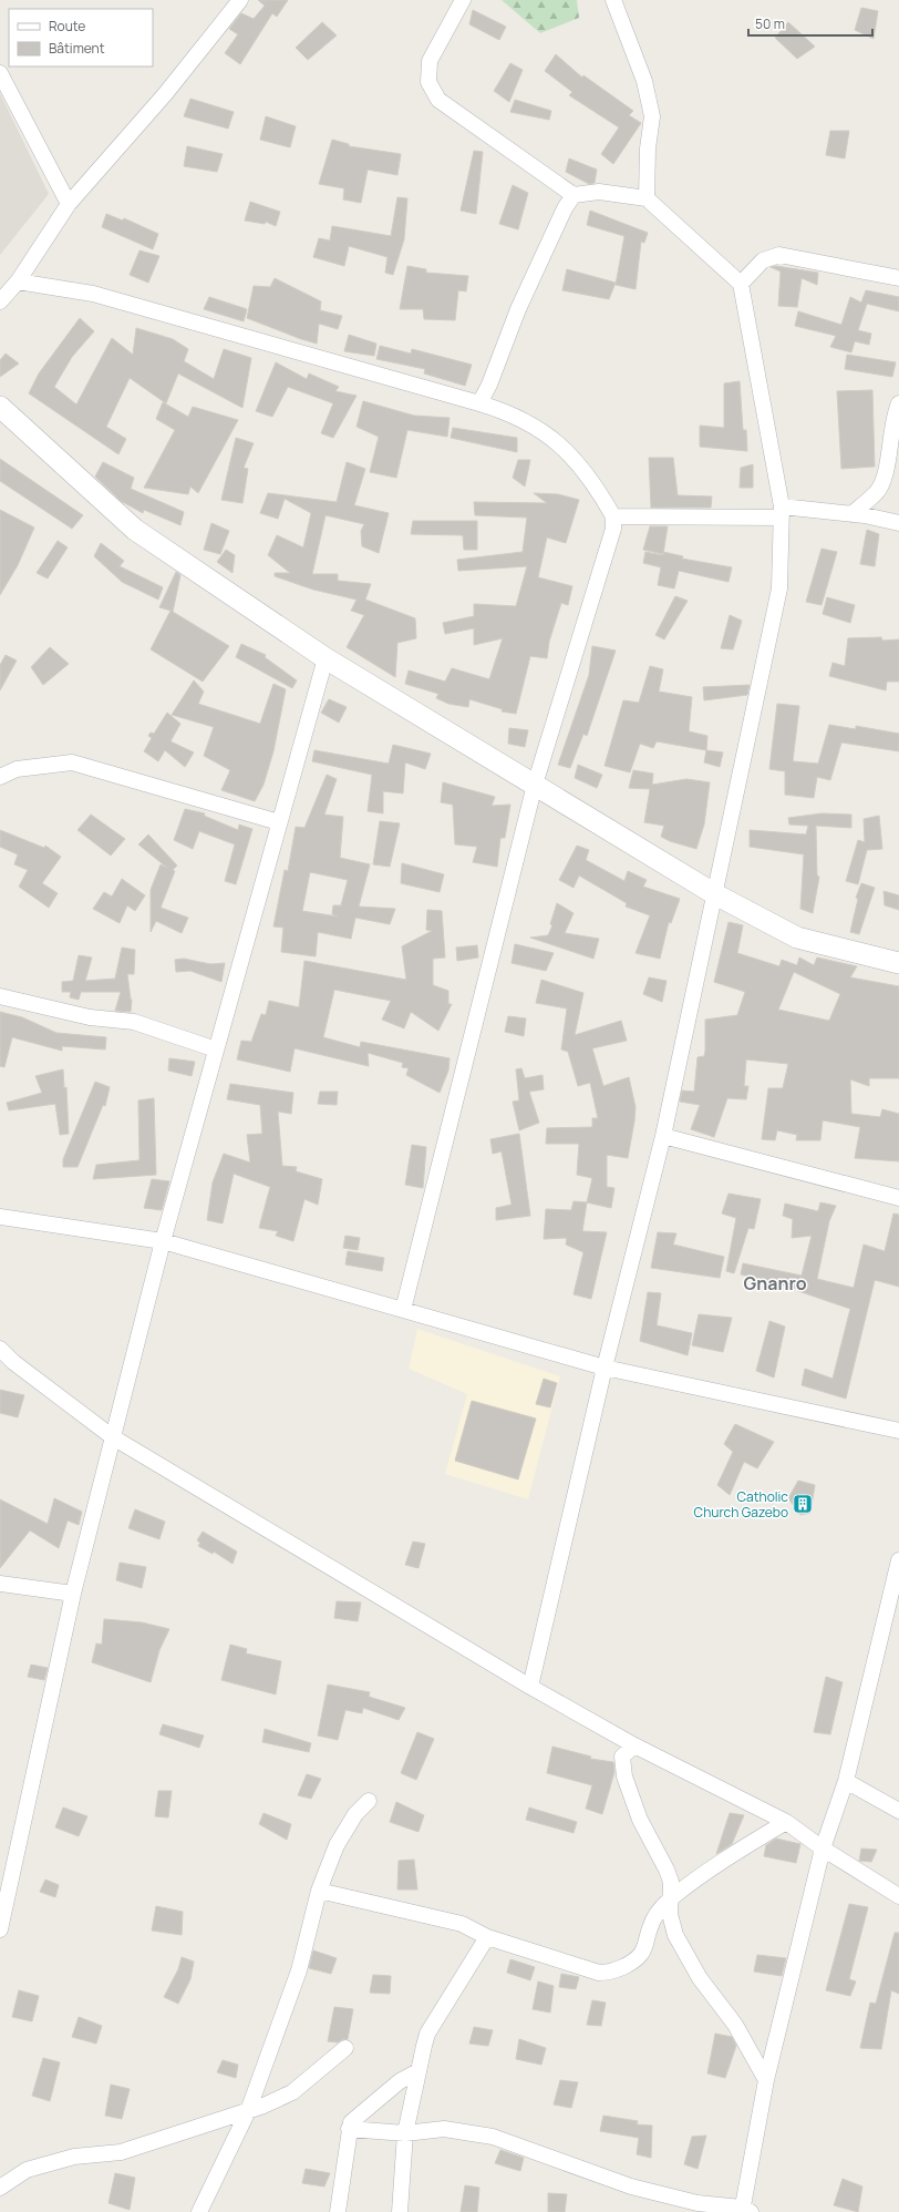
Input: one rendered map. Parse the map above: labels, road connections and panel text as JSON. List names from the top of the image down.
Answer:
{
  "districts": ["Gnanro"],
  "places": {
    "building": ["Catholic Church Gazebo"]
  },
  "legend": ["Route", "Bâtiment"],
  "scale_bar": "50 m"
}
